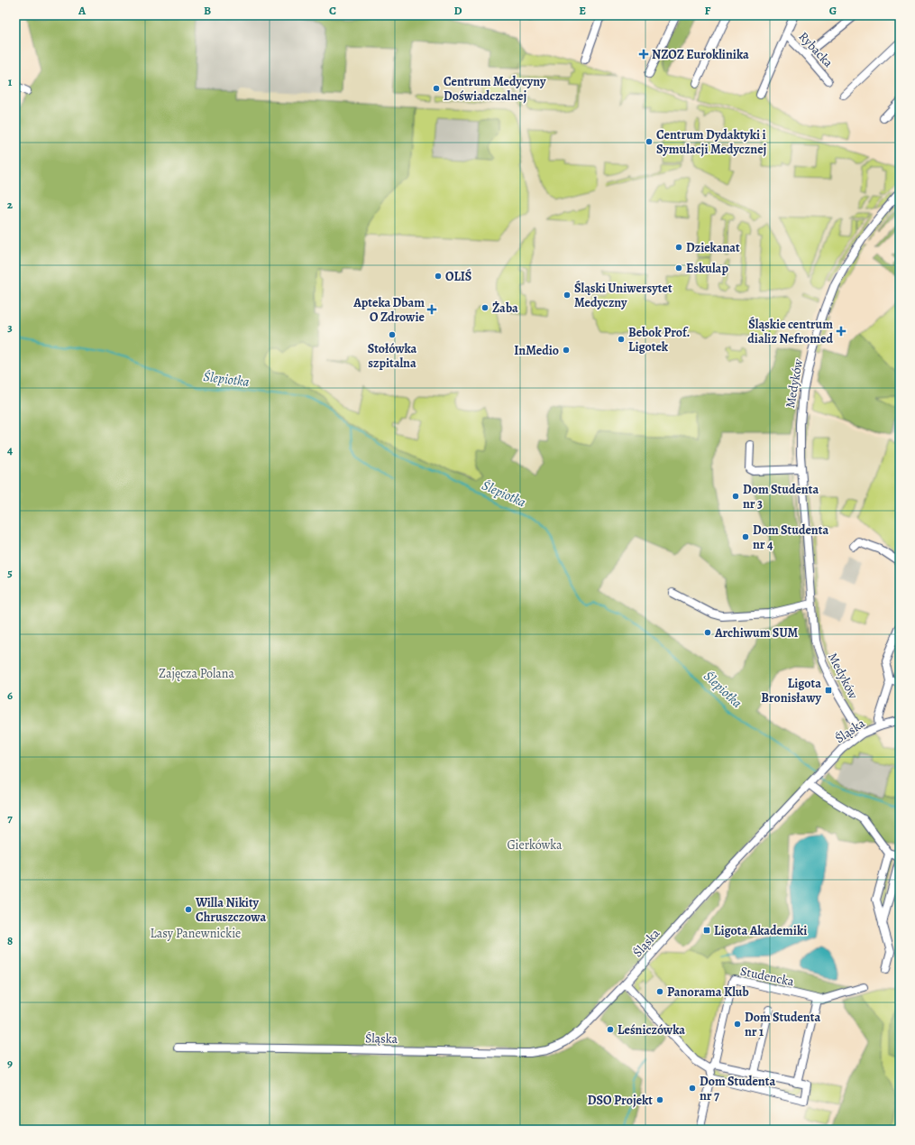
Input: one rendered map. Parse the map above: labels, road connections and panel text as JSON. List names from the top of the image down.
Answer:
{
  "streets": {
    "street": [
      "Rybacka",
      "Medyków",
      "Śląska",
      "Studencka"
    ]
  },
  "crossings": [
    ["Medyków", "Śląska"]
  ],
  "water": ["Ślepiotka"],
  "parks": ["Zajęcza Polana", "Gierkówka", "Lasy Panewnickie"],
  "places": {
    "health": ["NZOZ Euroklinika", "Apteka Dbam O Zdrowie", "Śląskie centrum dializ Nefromed"],
    "other": [
      "Centrum Medycyny Doświadczalnej",
      "Centrum Dydaktyki i Symulacji Medycznej",
      "Dziekanat",
      "Eskulap",
      "OLIŚ",
      "Śląski Uniwersytet Medyczny",
      "Żaba",
      "Stołówka szpitalna",
      "Bebok Prof. Ligotek",
      "InMedio",
      "Dom Studenta nr 3",
      "Dom Studenta nr 4",
      "Archiwum SUM",
      "Willa Nikity Chruszczowa",
      "Panorama Klub",
      "Dom Studenta nr 1",
      "Leśniczówka",
      "Dom Studenta nr 7",
      "DSO Projekt"
    ],
    "transit": ["Ligota Bronisławy", "Ligota Akademiki"]
  },
  "grid": {
    "columns": [
      "A",
      "B",
      "C",
      "D",
      "E",
      "F",
      "G"
    ],
    "rows": [
      "1",
      "2",
      "3",
      "4",
      "5",
      "6",
      "7",
      "8",
      "9"
    ]
  }
}
